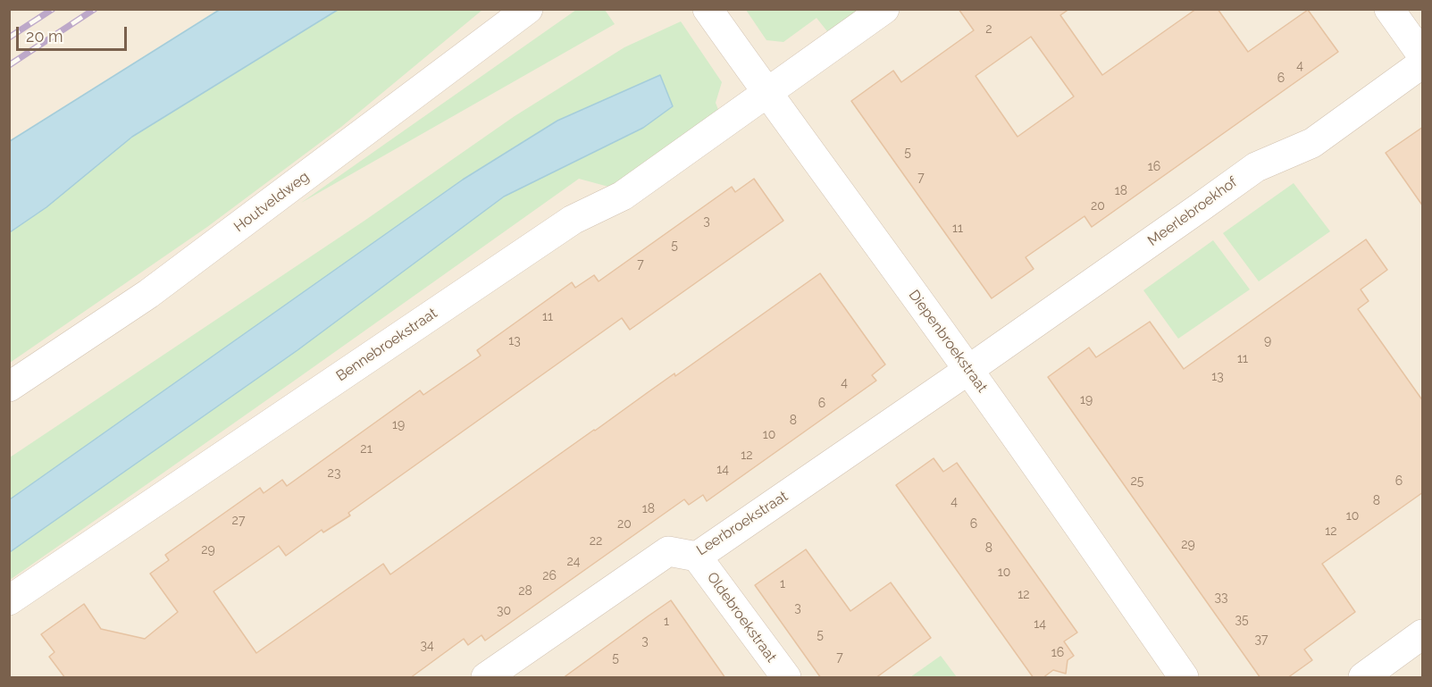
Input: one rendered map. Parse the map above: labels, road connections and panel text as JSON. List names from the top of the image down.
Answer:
{
  "streets": {
    "street": [
      "Houtveldweg",
      "Meerlebroekhof",
      "Diepenbroekstraat",
      "Bennebroekstraat",
      "Leerbroekstraat",
      "Oldebroekstraat"
    ]
  },
  "crossings": [
    ["Meerlebroekhof", "Diepenbroekstraat"],
    ["Meerlebroekhof", "Leerbroekstraat"],
    ["Diepenbroekstraat", "Bennebroekstraat"],
    ["Diepenbroekstraat", "Leerbroekstraat"],
    ["Leerbroekstraat", "Oldebroekstraat"]
  ],
  "house_numbers": [
    "2",
    "4",
    "6",
    "5",
    "16",
    "7",
    "18",
    "20",
    "3",
    "11",
    "5",
    "7",
    "11",
    "13",
    "9",
    "11",
    "13",
    "4",
    "19",
    "6",
    "8",
    "19",
    "10",
    "21",
    "12",
    "14",
    "23",
    "25",
    "6",
    "8",
    "4",
    "18",
    "10",
    "27",
    "20",
    "6",
    "12",
    "22",
    "29",
    "8",
    "29",
    "24",
    "10",
    "26",
    "1",
    "28",
    "12",
    "33",
    "3",
    "30",
    "35",
    "1",
    "14",
    "5",
    "37",
    "3",
    "34",
    "16",
    "7",
    "5"
  ],
  "scale_bar": "20 m"
}
